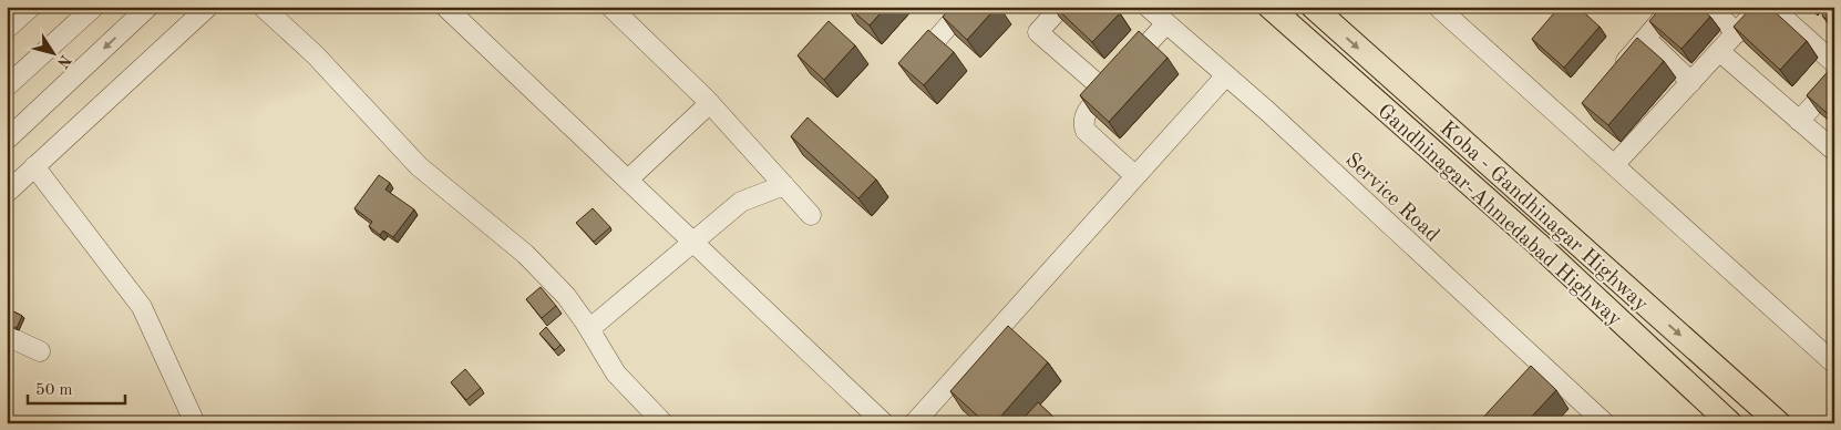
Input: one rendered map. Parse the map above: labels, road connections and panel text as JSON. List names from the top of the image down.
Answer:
{
  "streets": {
    "main road": ["Gandhinagar-Ahmedabad Highway", "Koba - Gandhinagar Highway"],
    "street": ["Service Road"]
  },
  "one_way": ["Koba - Gandhinagar Highway"],
  "scale_bar": "50 m",
  "north": "bottom right"
}
